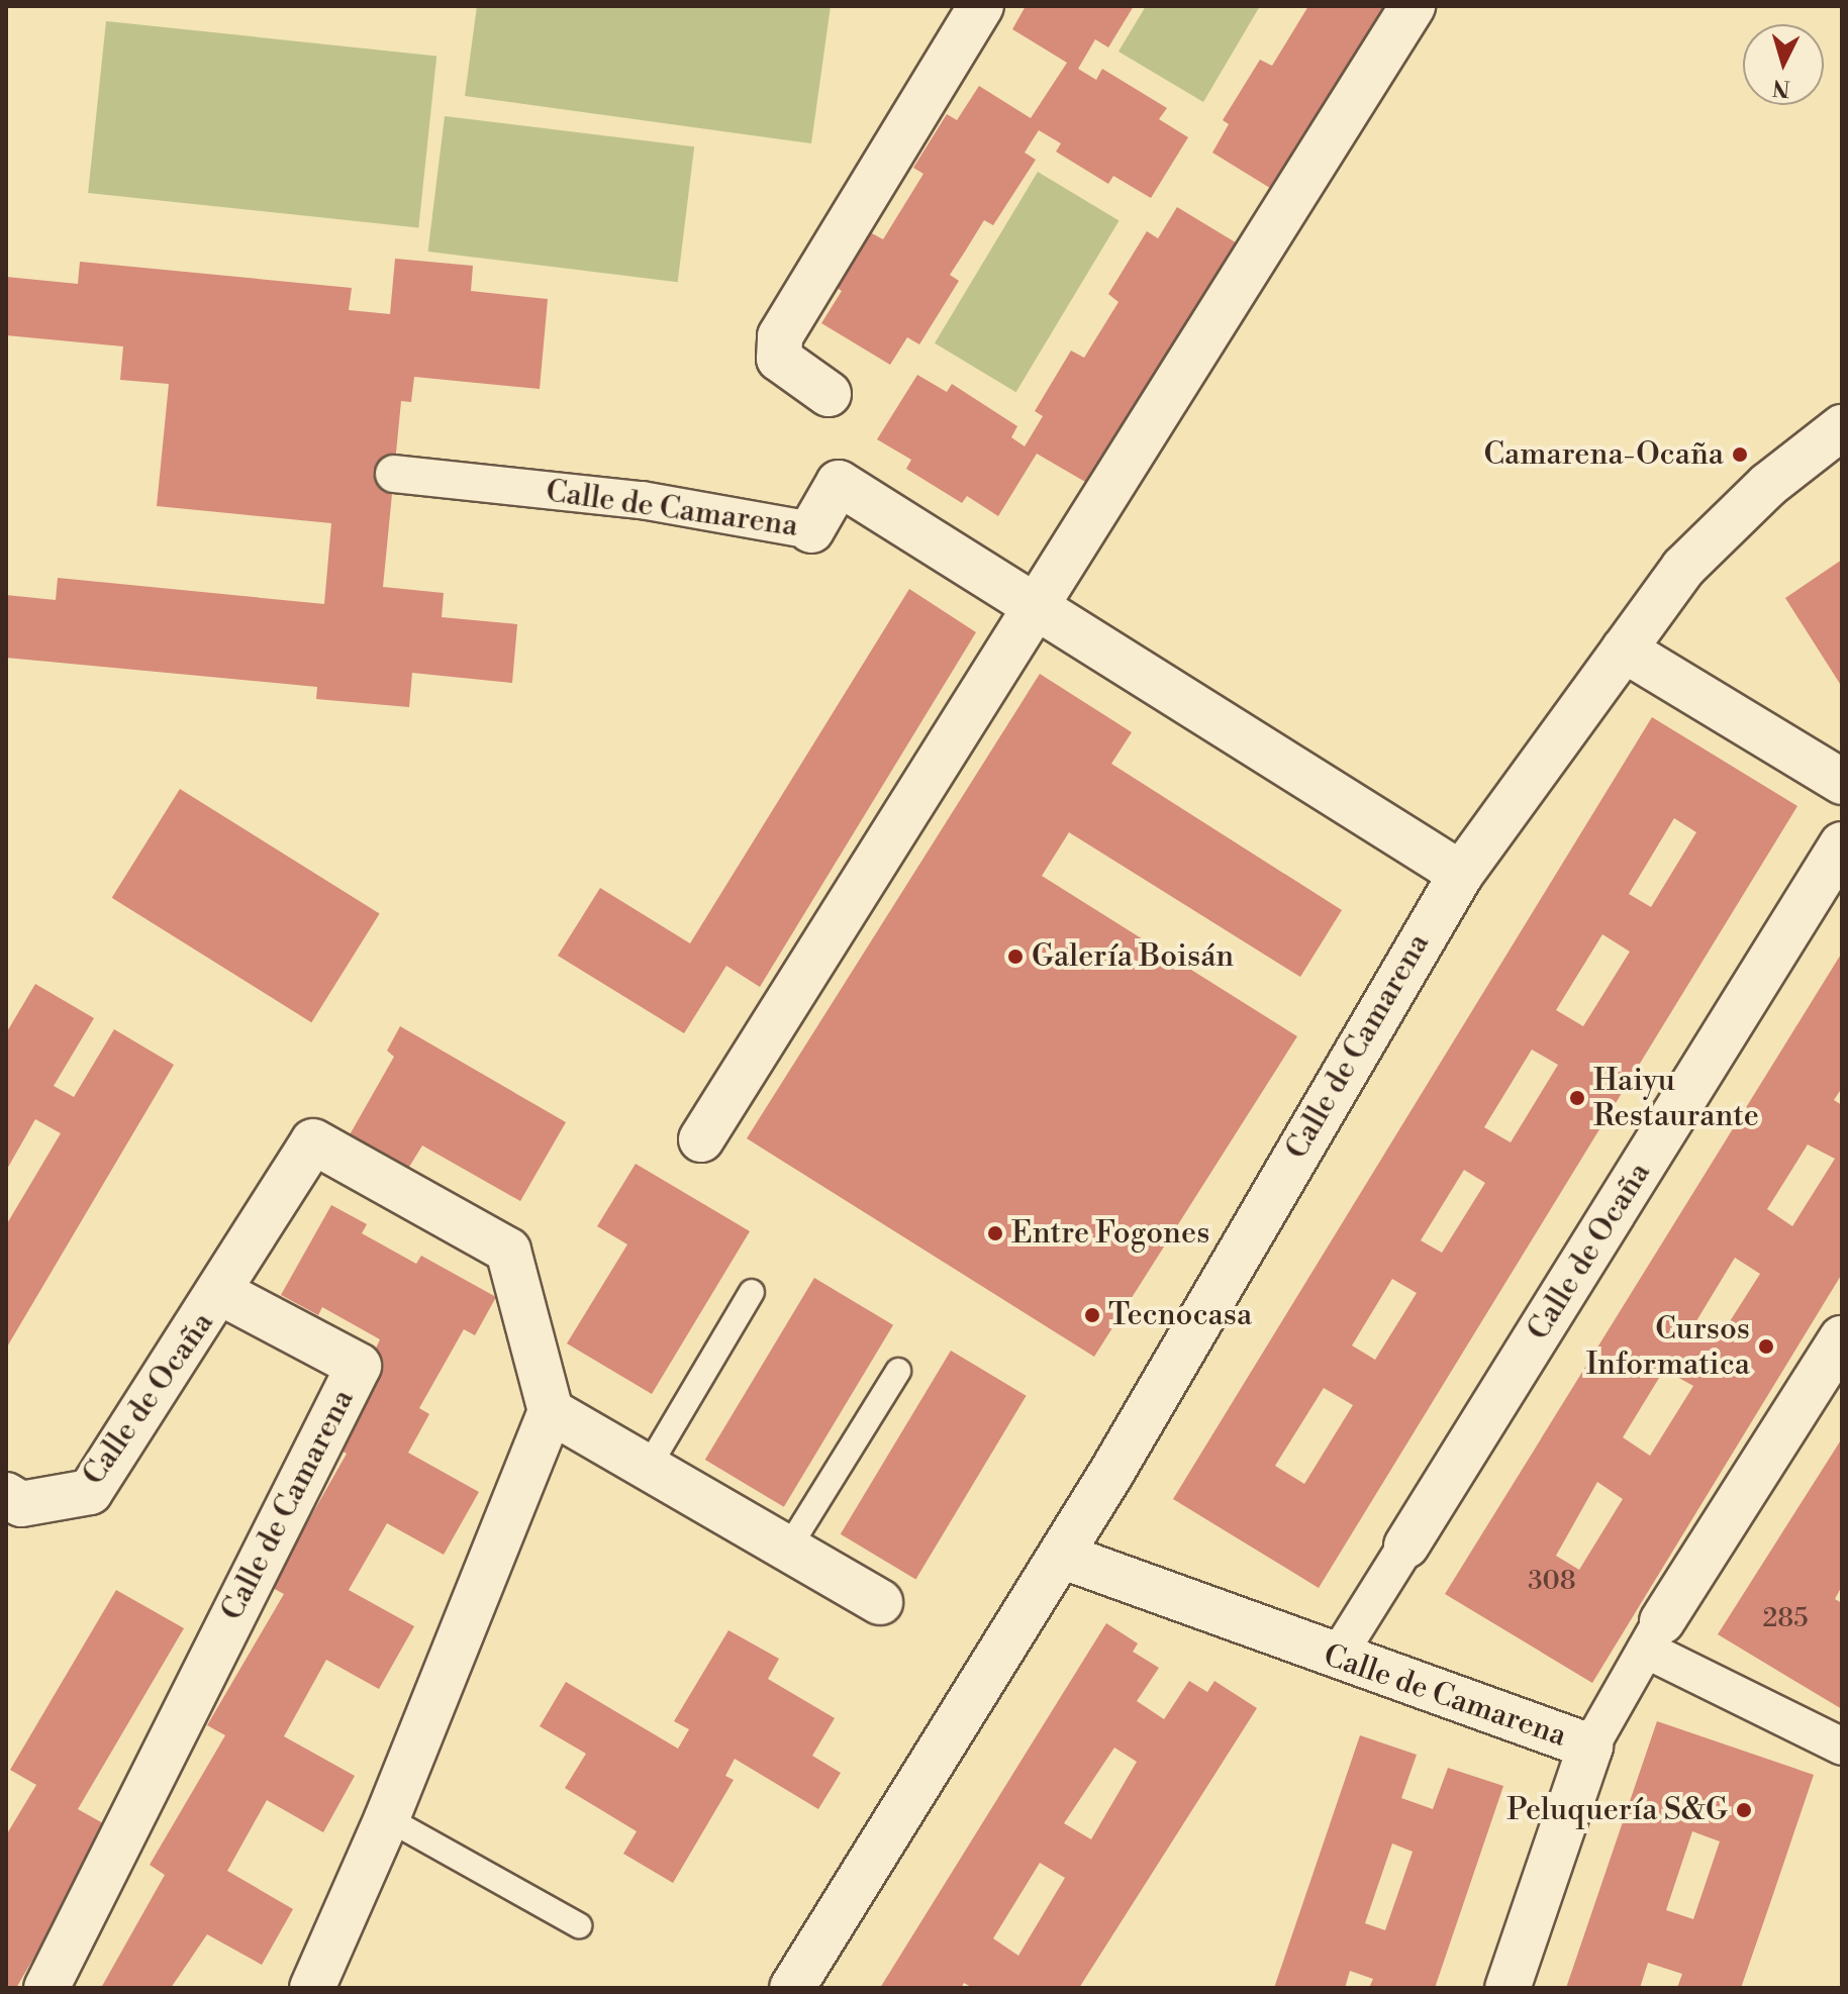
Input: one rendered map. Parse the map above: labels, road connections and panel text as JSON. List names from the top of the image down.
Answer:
{
  "streets": {
    "street": ["Calle de Camarena", "Calle de Ocaña"]
  },
  "crossings": [
    ["Calle de Camarena", "Calle de Ocaña"]
  ],
  "places": [
    "Camarena-Ocaña",
    "Galería Boisán",
    "Haiyu Restaurante",
    "Entre Fogones",
    "Tecnocasa",
    "Cursos Informatica",
    "Peluquería S&G"
  ],
  "house_numbers": ["308", "285"],
  "north": "bottom"
}
